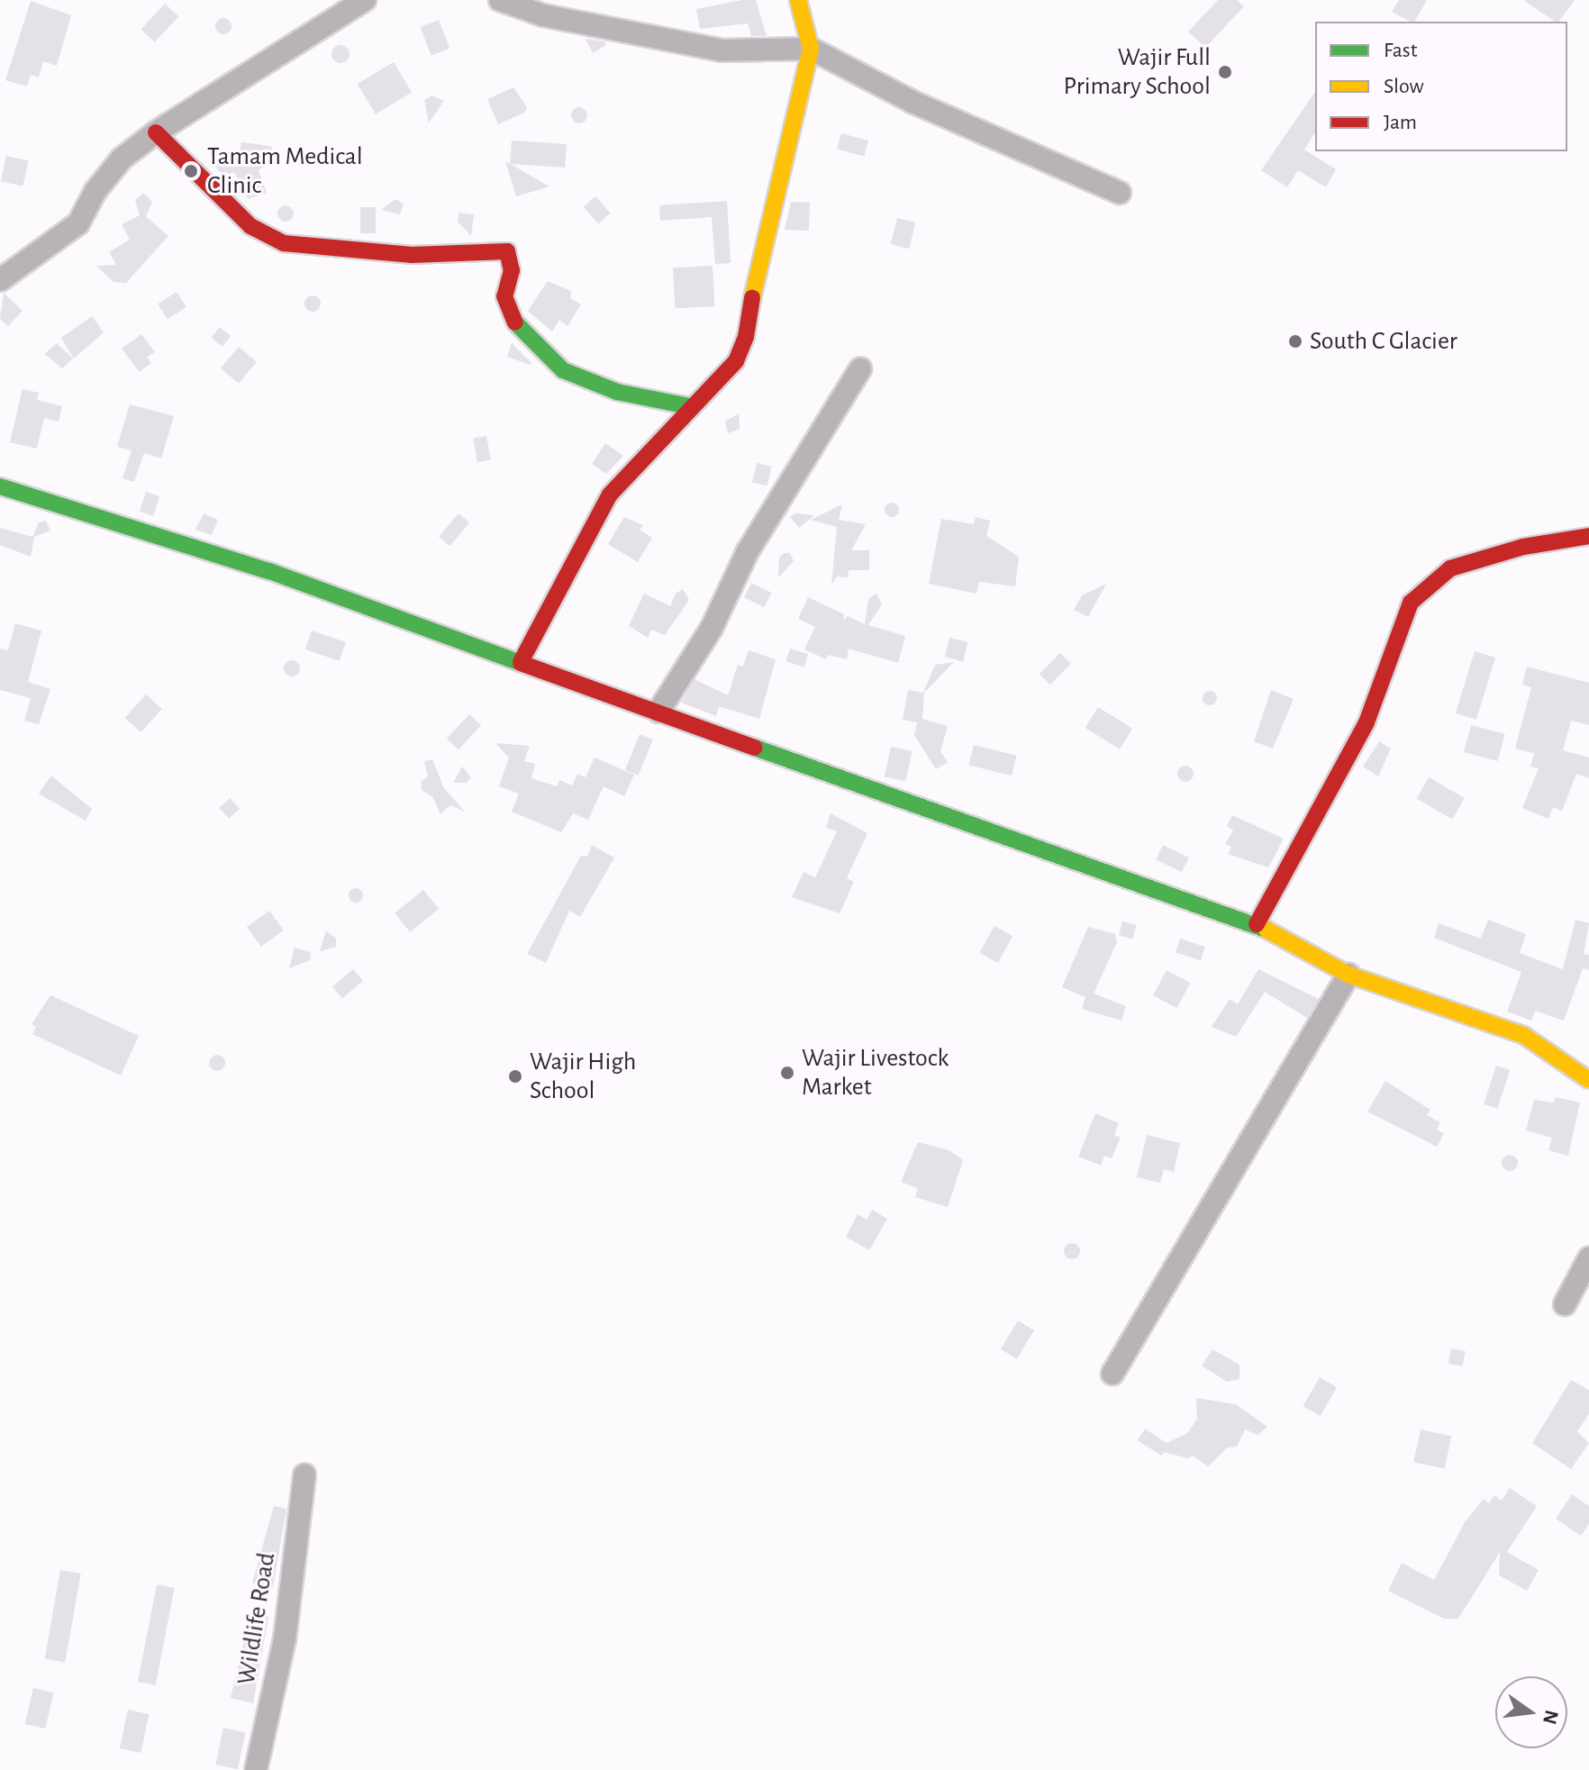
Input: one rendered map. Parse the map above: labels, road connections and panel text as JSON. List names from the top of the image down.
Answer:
{
  "streets": {
    "street": ["Wildlife Road"]
  },
  "places": [
    "Wajir Full Primary School",
    "Tamam Medical Clinic",
    "South C Glacier",
    "Wajir Livestock Market",
    "Wajir High School"
  ],
  "legend": ["Fast", "Slow", "Jam"],
  "north": "right"
}
